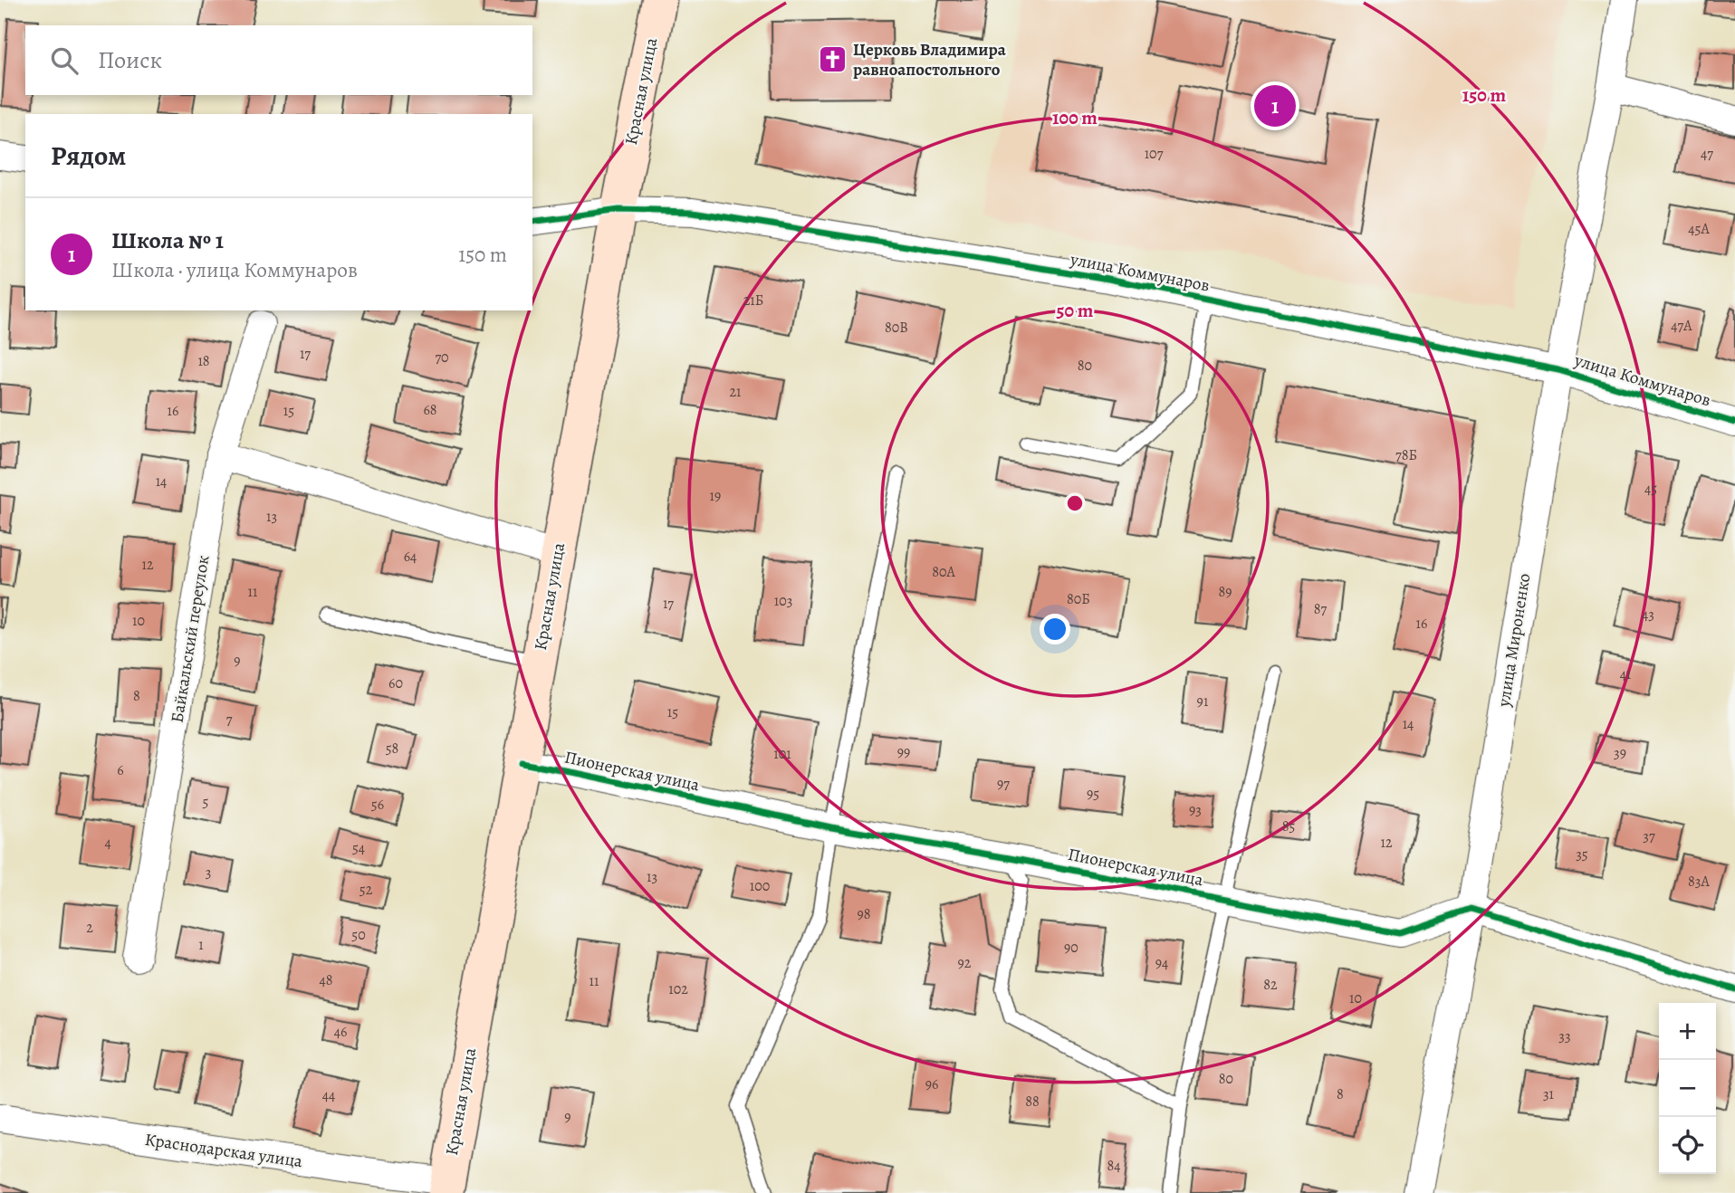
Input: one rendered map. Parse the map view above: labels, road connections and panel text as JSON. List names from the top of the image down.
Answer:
{
  "streets": {
    "main road": ["Красная улица"],
    "street": [
      "улица Коммунаров",
      "Байкальский переулок",
      "улица Мироненко",
      "Пионерская улица",
      "Краснодарская улица"
    ]
  },
  "crossings": [
    ["Красная улица", "улица Коммунаров"],
    ["Красная улица", "Пионерская улица"],
    ["Красная улица", "Краснодарская улица"],
    ["улица Коммунаров", "улица Мироненко"],
    ["улица Мироненко", "Пионерская улица"]
  ],
  "places": {
    "church": ["Церковь Владимира равноапостольного"]
  },
  "house_numbers": [
    "107",
    "47",
    "45А",
    "21Б",
    "47А",
    "80В",
    "17",
    "70",
    "18",
    "80",
    "21",
    "68",
    "16",
    "15",
    "78Б",
    "14",
    "45",
    "19",
    "13",
    "64",
    "12",
    "80А",
    "11",
    "89",
    "80Б",
    "103",
    "17",
    "87",
    "43",
    "10",
    "16",
    "9",
    "41",
    "60",
    "8",
    "91",
    "15",
    "7",
    "14",
    "58",
    "99",
    "39",
    "101",
    "6",
    "97",
    "95",
    "5",
    "56",
    "93",
    "85",
    "37",
    "4",
    "12",
    "54",
    "35",
    "3",
    "13",
    "83А",
    "100",
    "52",
    "98",
    "2",
    "50",
    "1",
    "90",
    "92",
    "94",
    "48",
    "11",
    "82",
    "102",
    "10",
    "46",
    "33",
    "80",
    "96",
    "8",
    "31",
    "44",
    "88",
    "9",
    "84"
  ],
  "page": {
    "search": "Поиск",
    "pins": "1",
    "heading": "Рядом",
    "list": [
      {
        "mark": "1",
        "name": "Школа № 1",
        "note": "Школа · улица Коммунаров",
        "value": "150 m"
      }
    ],
    "map_buttons": ["+", "−"]
  },
  "rings": ["150 m", "100 m", "50 m"]
}
